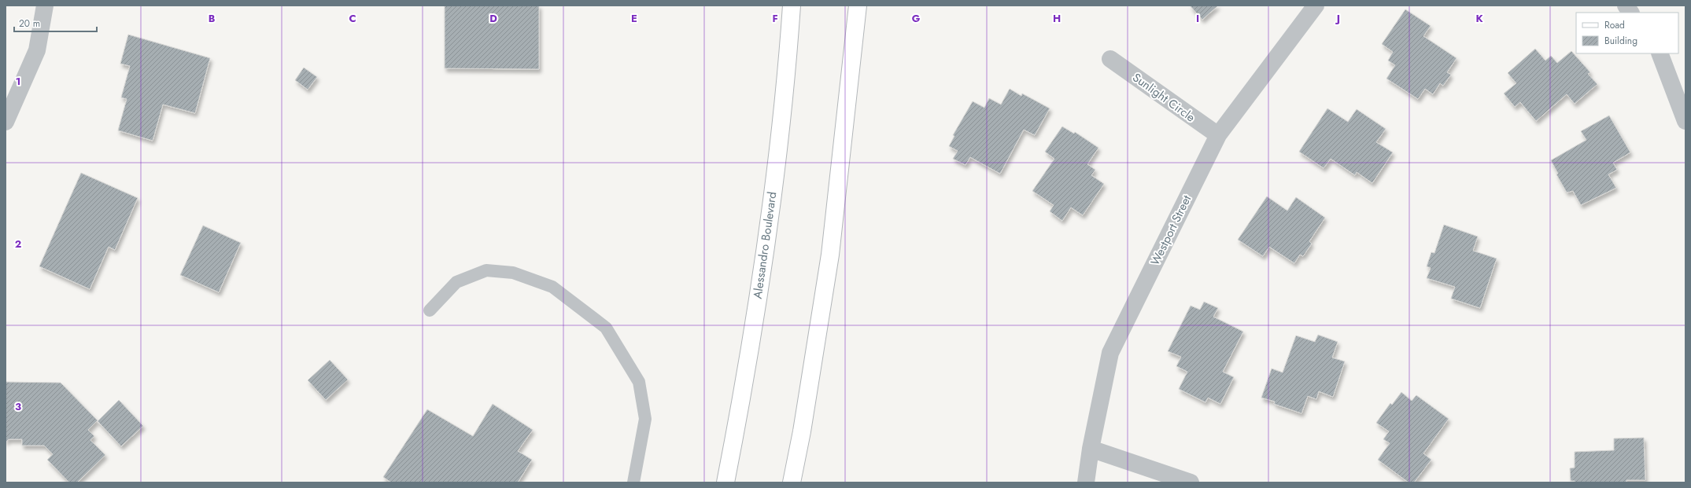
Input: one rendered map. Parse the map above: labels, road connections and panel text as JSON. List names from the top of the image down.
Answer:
{
  "streets": {
    "main road": ["Alessandro Boulevard"],
    "street": ["Sunlight Circle", "Westport Street"]
  },
  "crossings": [
    ["Sunlight Circle", "Westport Street"]
  ],
  "legend": ["Road", "Building"],
  "scale_bar": "20 m",
  "grid": {
    "columns": [
      "B",
      "C",
      "D",
      "E",
      "F",
      "G",
      "H",
      "I",
      "J",
      "K"
    ],
    "rows": ["1", "2", "3"]
  }
}
